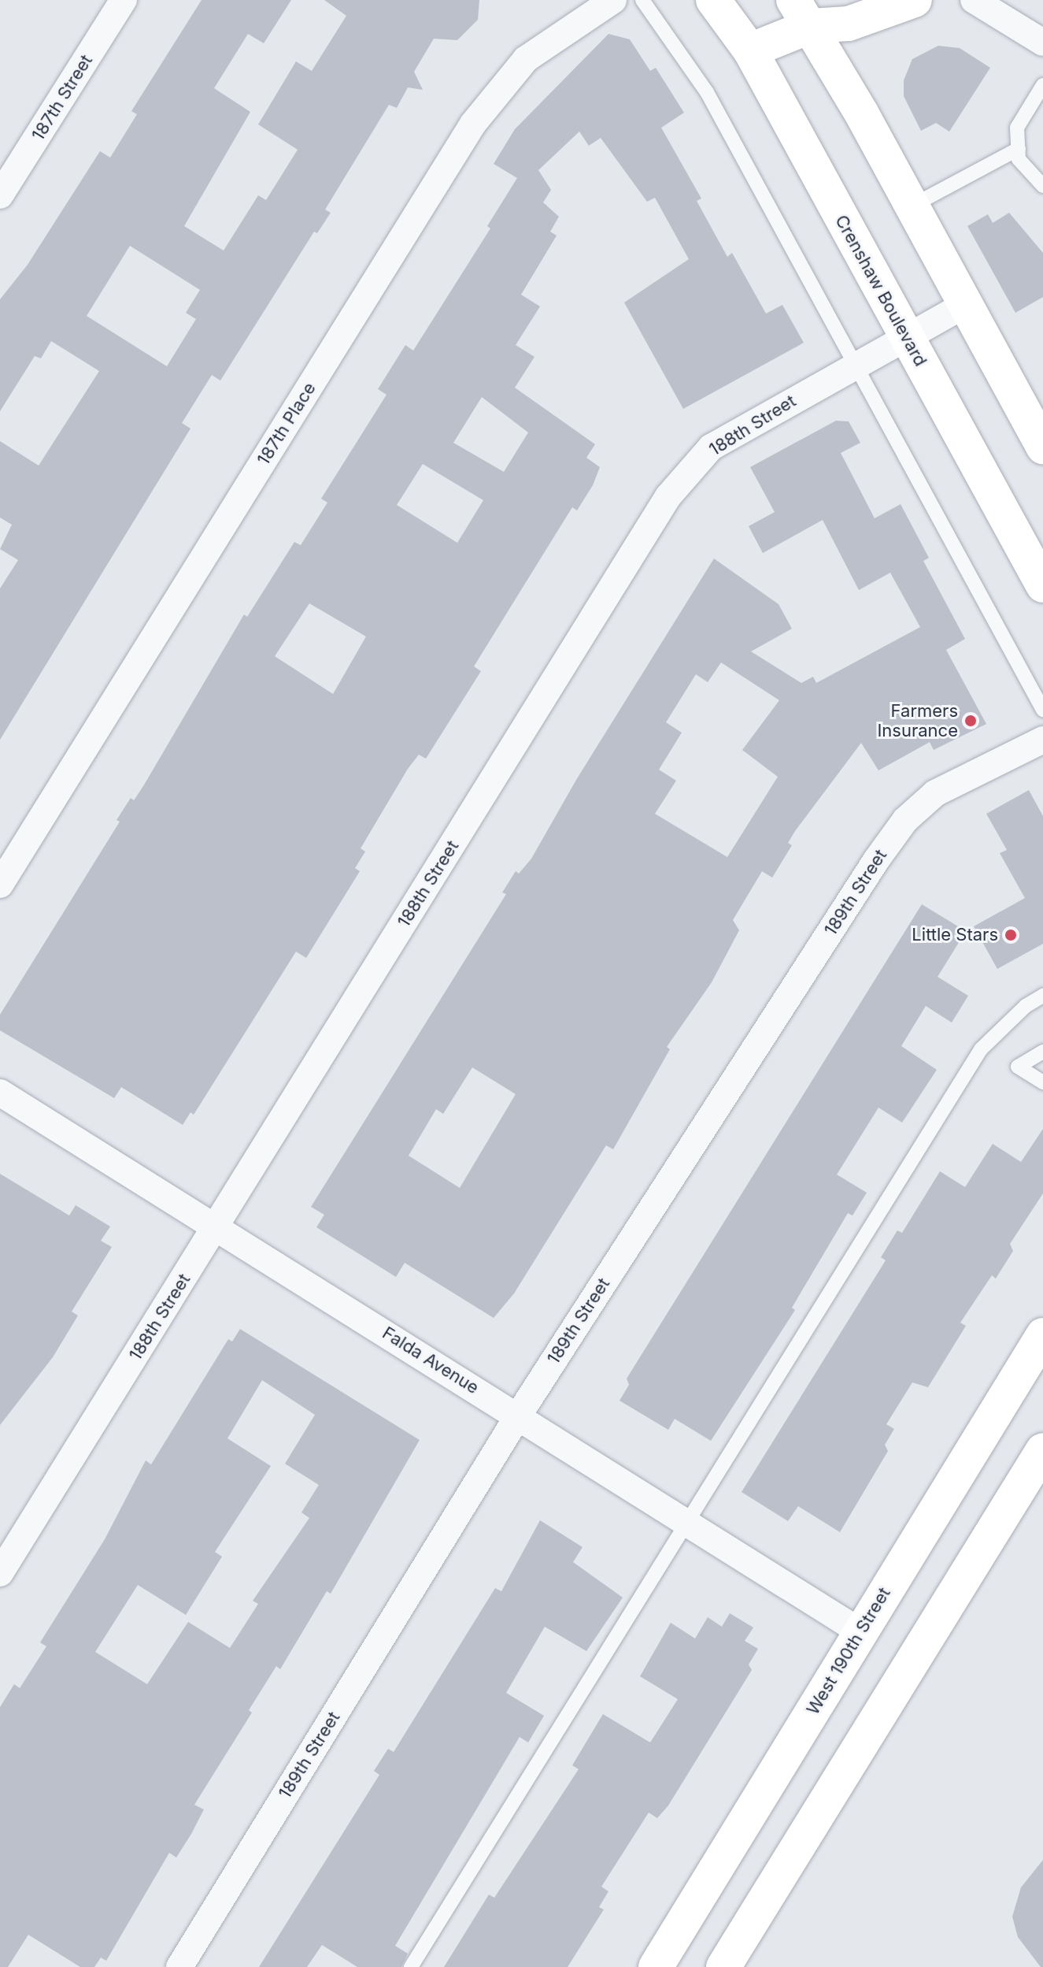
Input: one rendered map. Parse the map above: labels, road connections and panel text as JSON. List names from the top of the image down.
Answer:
{
  "streets": {
    "main road": ["Crenshaw Boulevard", "West 190th Street"],
    "street": [
      "187th Street",
      "187th Place",
      "188th Street",
      "189th Street",
      "Falda Avenue"
    ]
  },
  "crossings": [
    ["Crenshaw Boulevard", "188th Street"],
    ["188th Street", "Falda Avenue"],
    ["189th Street", "Falda Avenue"],
    ["Falda Avenue", "West 190th Street"]
  ],
  "places": ["Farmers Insurance", "Little Stars"]
}
